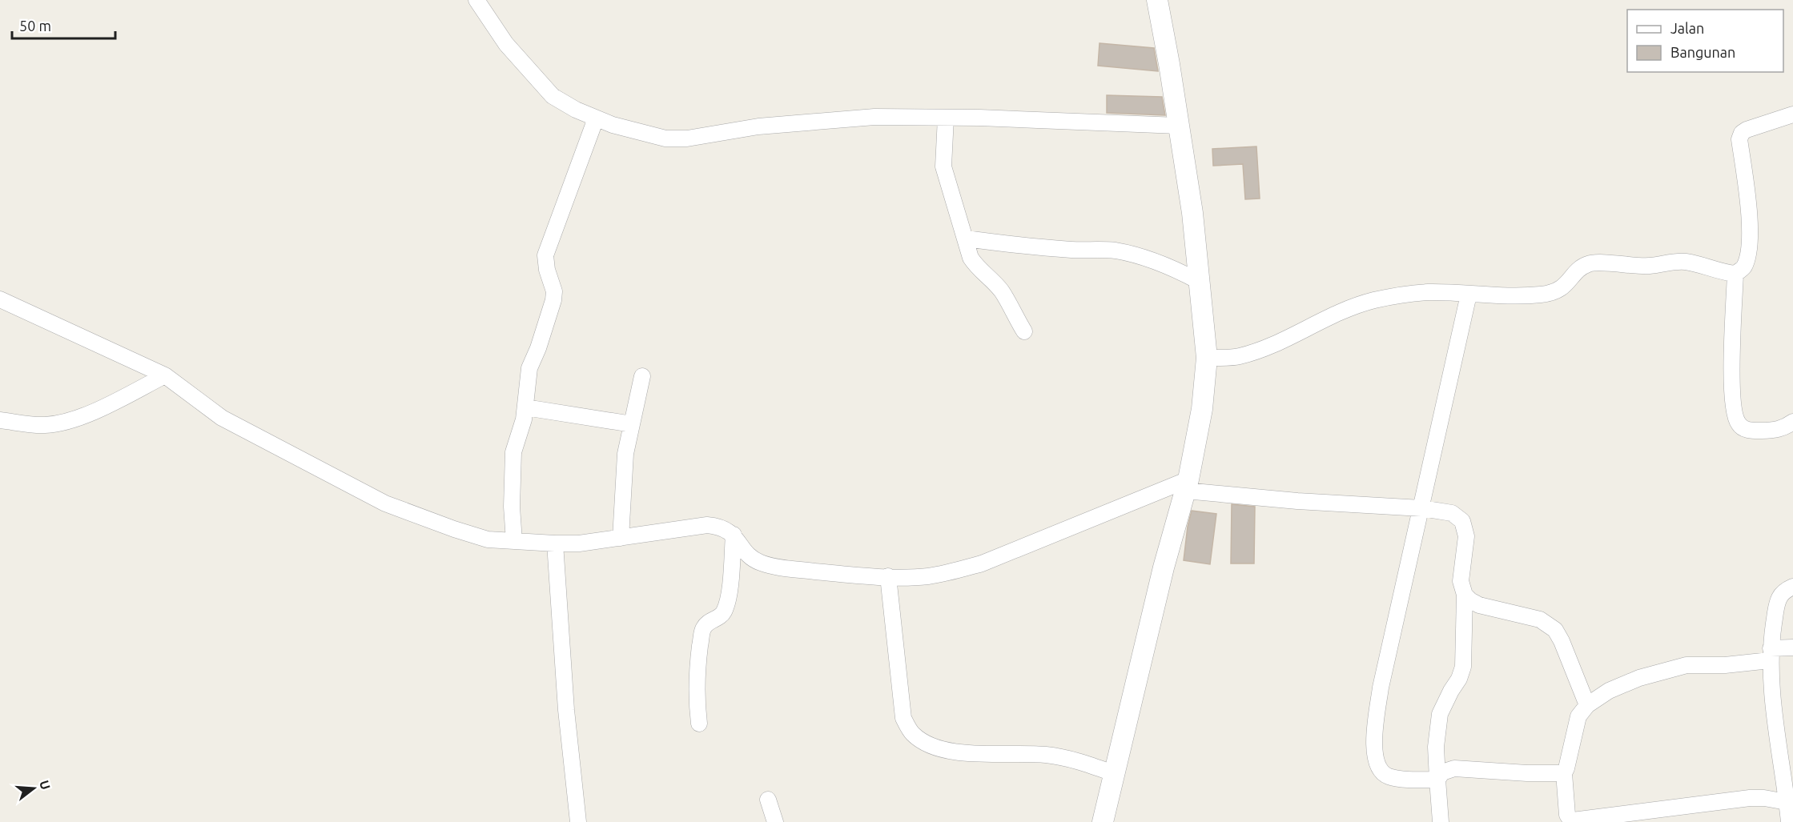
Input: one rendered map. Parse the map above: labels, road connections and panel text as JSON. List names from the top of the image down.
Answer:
{
  "legend": ["Jalan", "Bangunan"],
  "scale_bar": "50 m",
  "north": "right"
}
